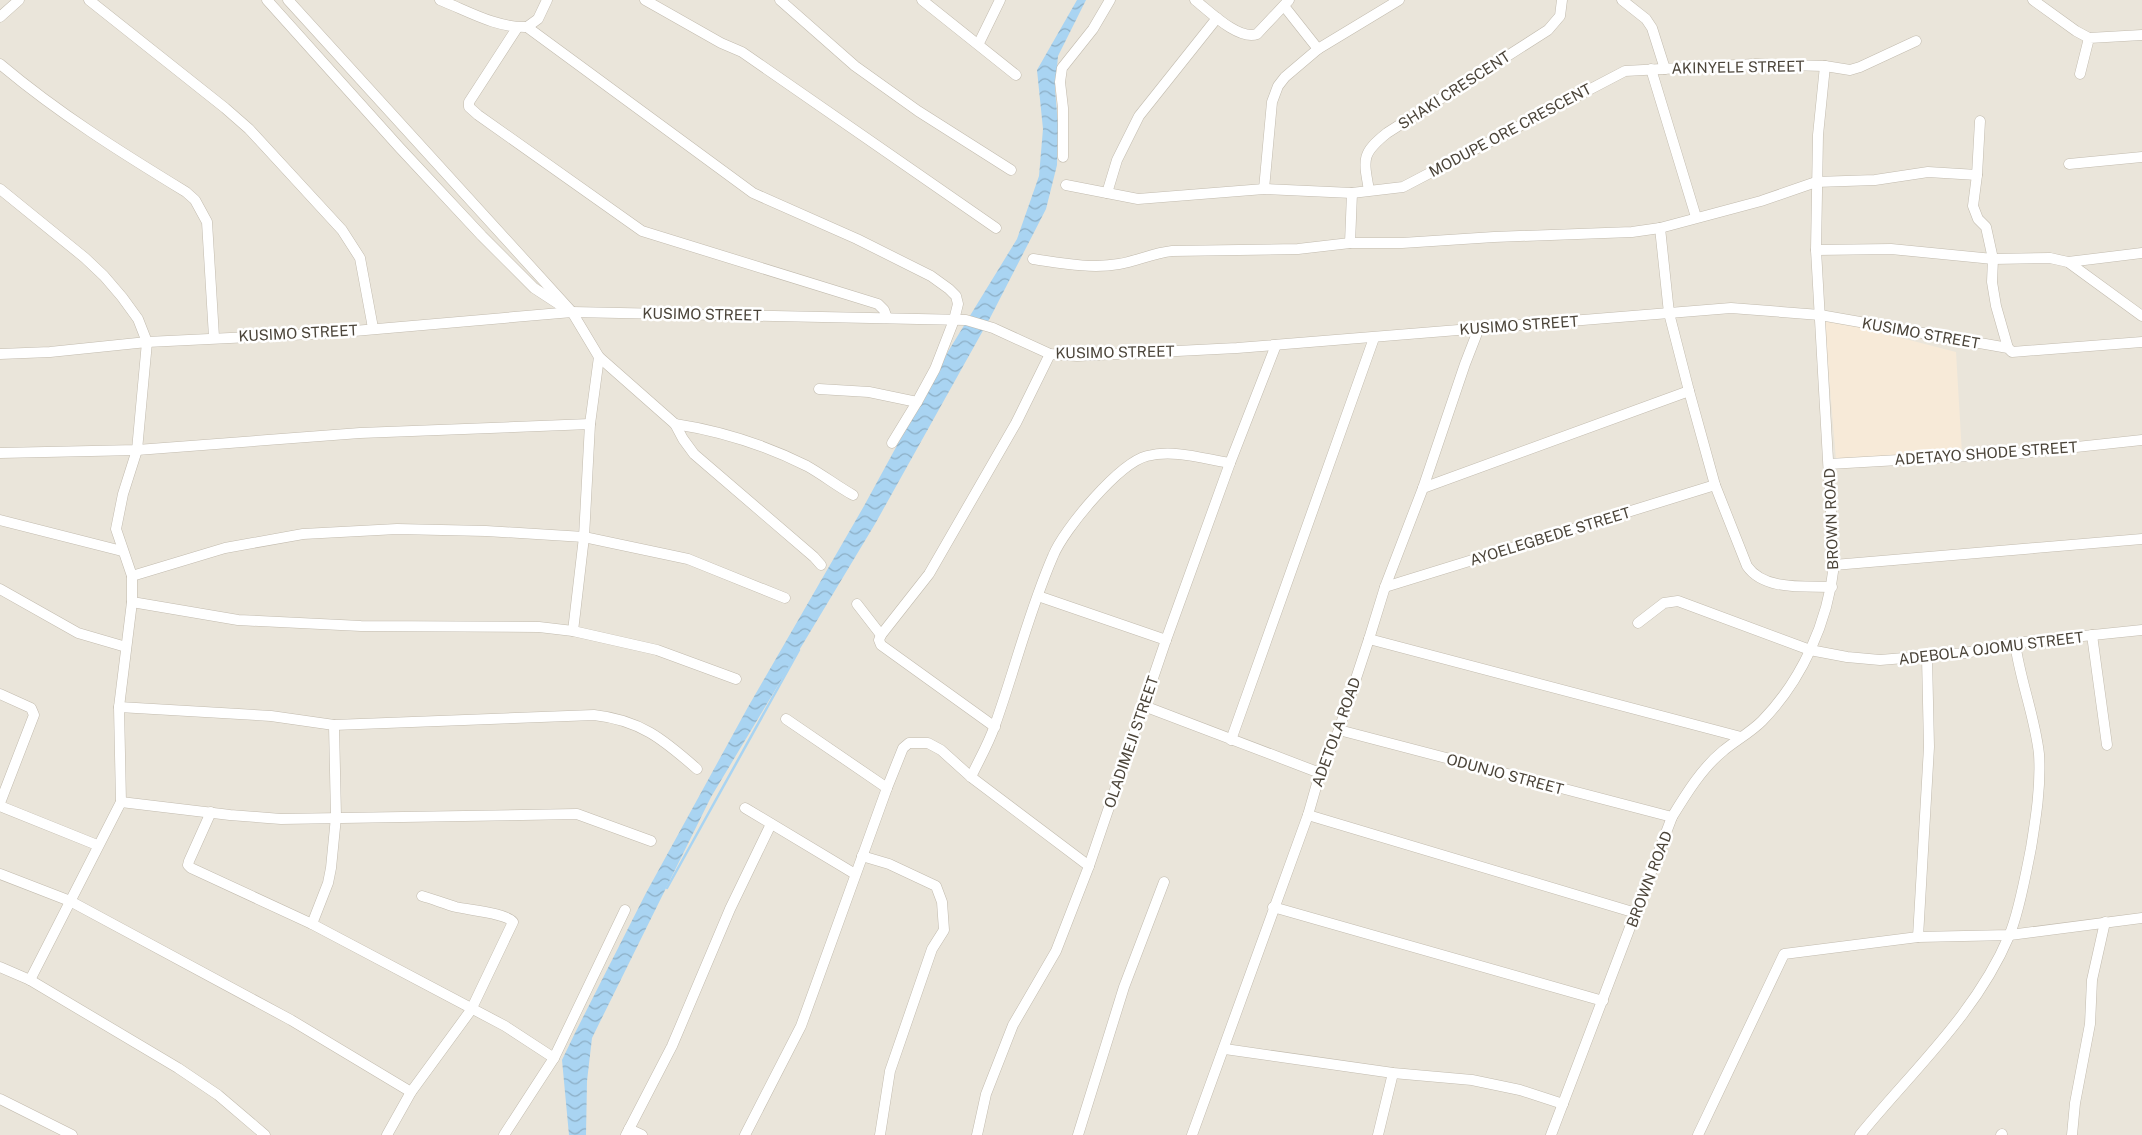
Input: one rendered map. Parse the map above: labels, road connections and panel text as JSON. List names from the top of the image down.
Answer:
{
  "streets": {
    "street": [
      "AKINYELE STREET",
      "SHAKI CRESCENT",
      "MODUPE ORE CRESCENT",
      "KUSIMO STREET",
      "ADETAYO SHODE STREET",
      "BROWN ROAD",
      "AYOELEGBEDE STREET",
      "ADEBOLA OJOMU STREET",
      "ADETOLA ROAD",
      "OLADIMEJI STREET",
      "ODUNJO STREET"
    ]
  },
  "crossings": [
    ["AKINYELE STREET", "MODUPE ORE CRESCENT"],
    ["AKINYELE STREET", "BROWN ROAD"],
    ["SHAKI CRESCENT", "MODUPE ORE CRESCENT"],
    ["KUSIMO STREET", "BROWN ROAD"],
    ["KUSIMO STREET", "ADETOLA ROAD"],
    ["KUSIMO STREET", "OLADIMEJI STREET"],
    ["ADETAYO SHODE STREET", "BROWN ROAD"],
    ["BROWN ROAD", "ADEBOLA OJOMU STREET"],
    ["BROWN ROAD", "ODUNJO STREET"],
    ["AYOELEGBEDE STREET", "ADETOLA ROAD"],
    ["ADETOLA ROAD", "ODUNJO STREET"]
  ]
}
